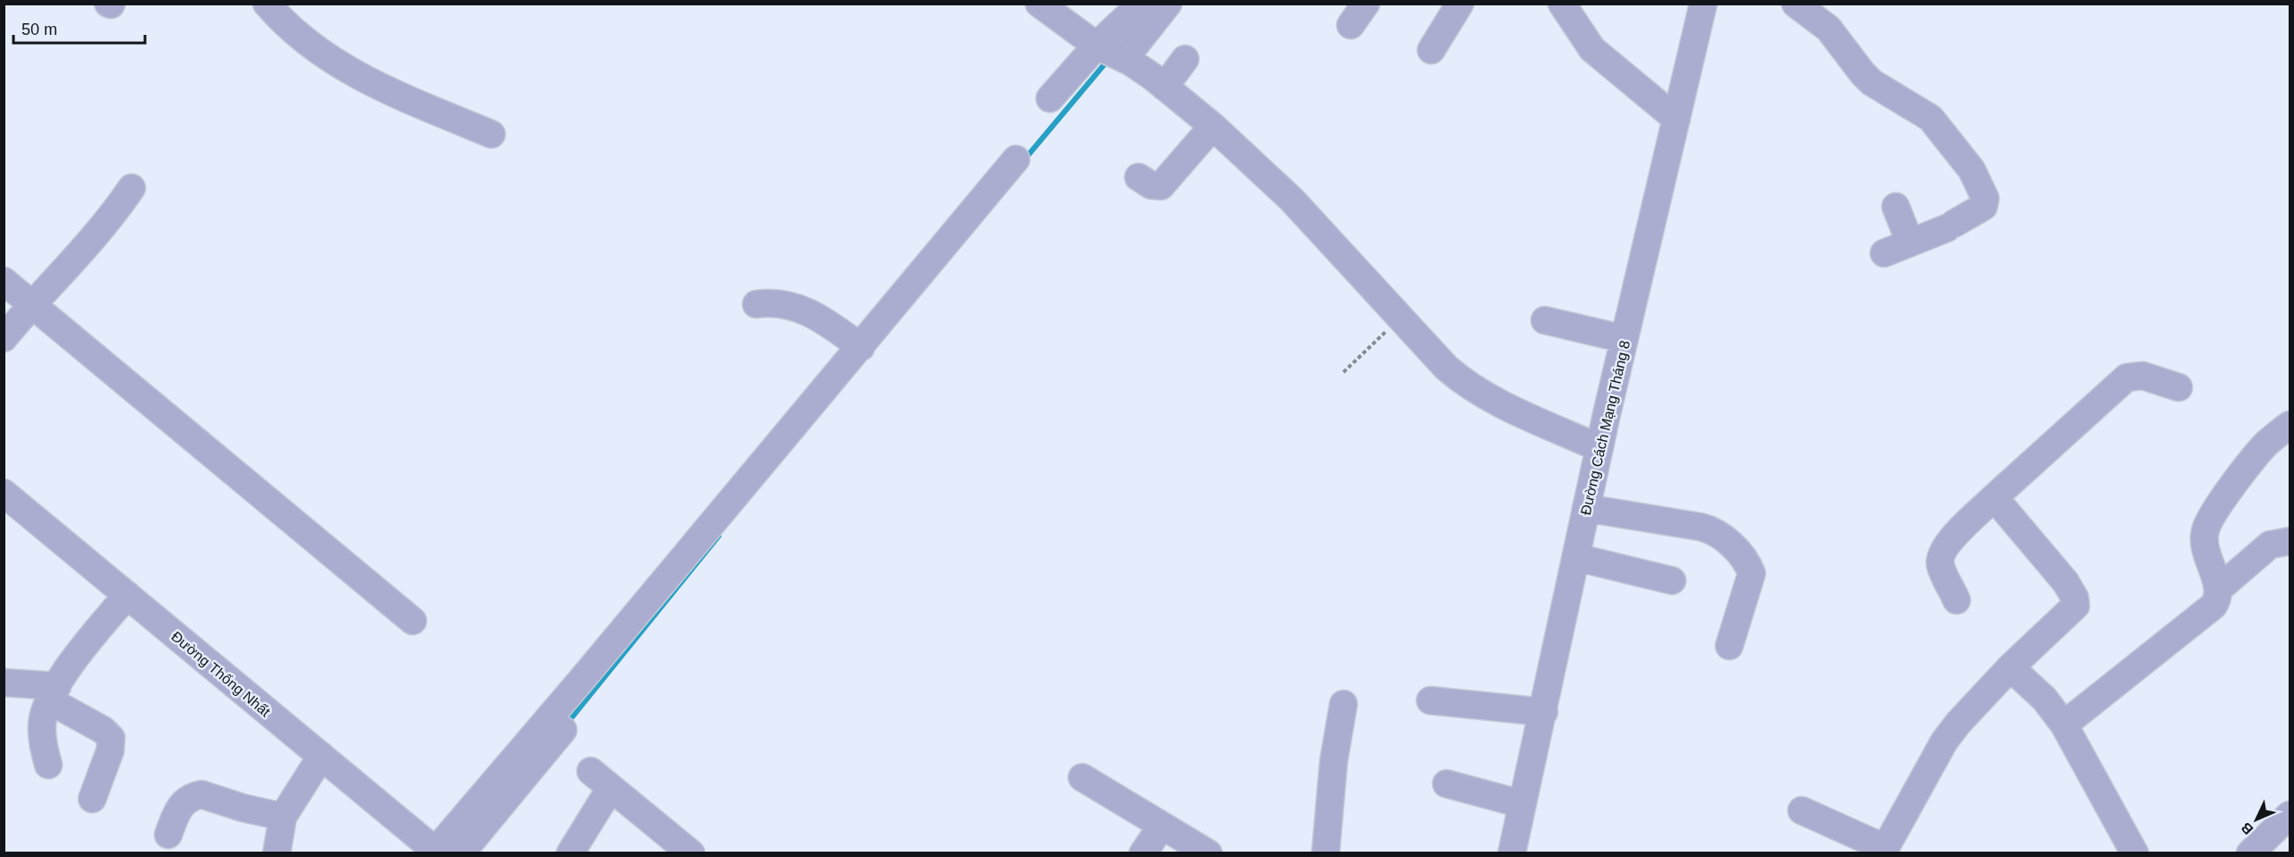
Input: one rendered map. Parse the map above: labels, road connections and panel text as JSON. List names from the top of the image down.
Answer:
{
  "streets": {
    "street": ["Đường Cách Mạng Tháng 8", "Đường Thống Nhất"]
  },
  "scale_bar": "50 m",
  "north": "bottom left"
}
